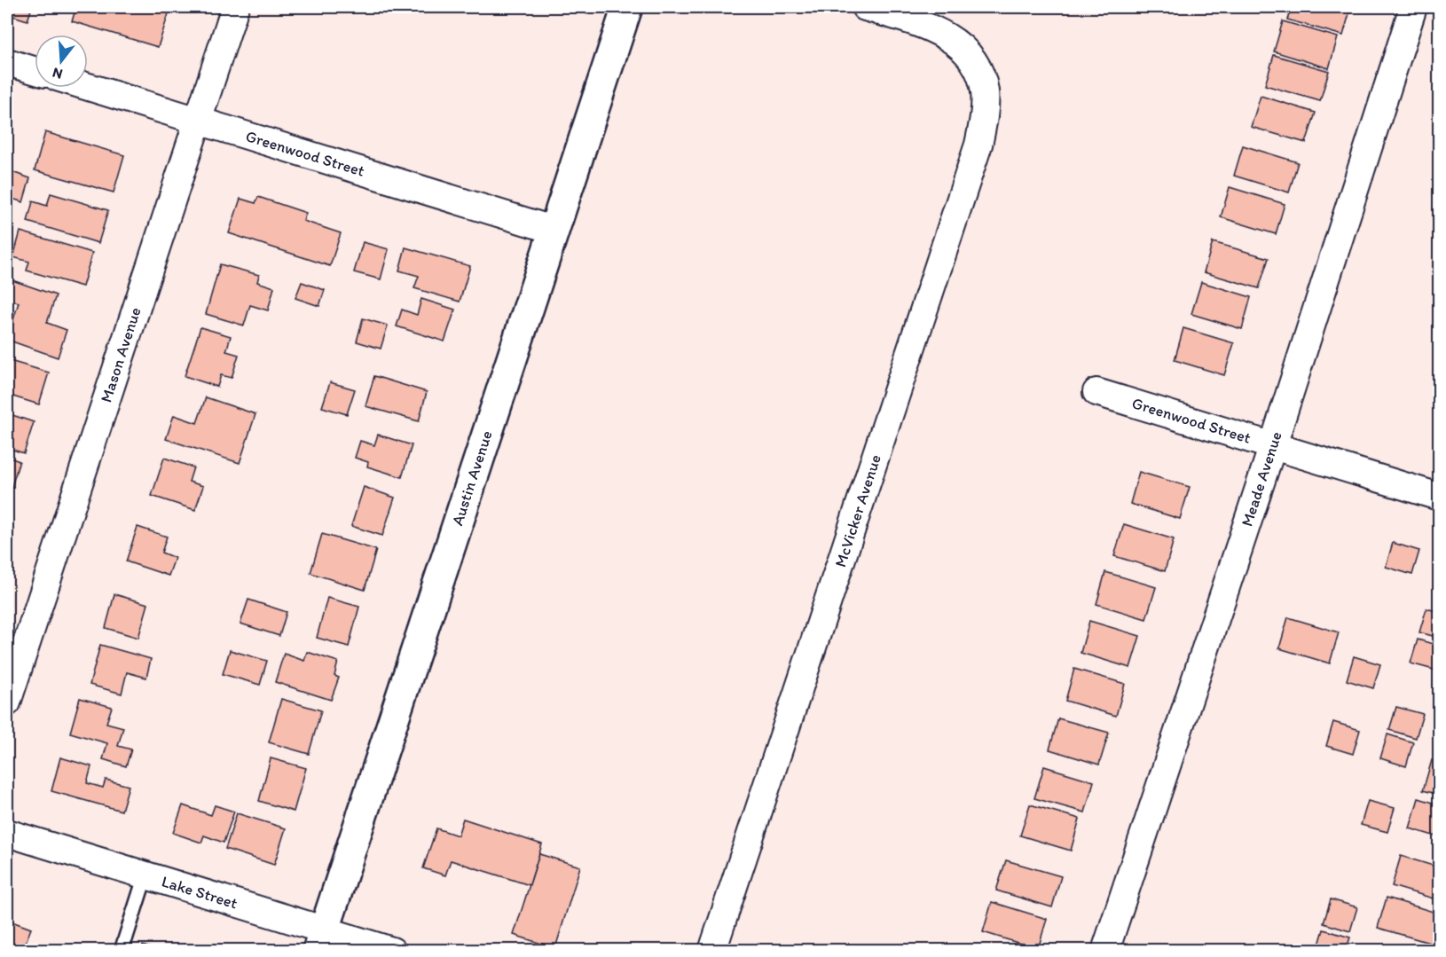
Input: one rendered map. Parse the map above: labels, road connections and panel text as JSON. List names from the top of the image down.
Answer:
{
  "streets": {
    "street": [
      "Greenwood Street",
      "Mason Avenue",
      "Austin Avenue",
      "Meade Avenue",
      "McVicker Avenue",
      "Lake Street"
    ]
  },
  "crossings": [
    ["Greenwood Street", "Mason Avenue"],
    ["Greenwood Street", "Austin Avenue"],
    ["Greenwood Street", "Meade Avenue"],
    ["Austin Avenue", "Lake Street"]
  ],
  "north": "bottom"
}
